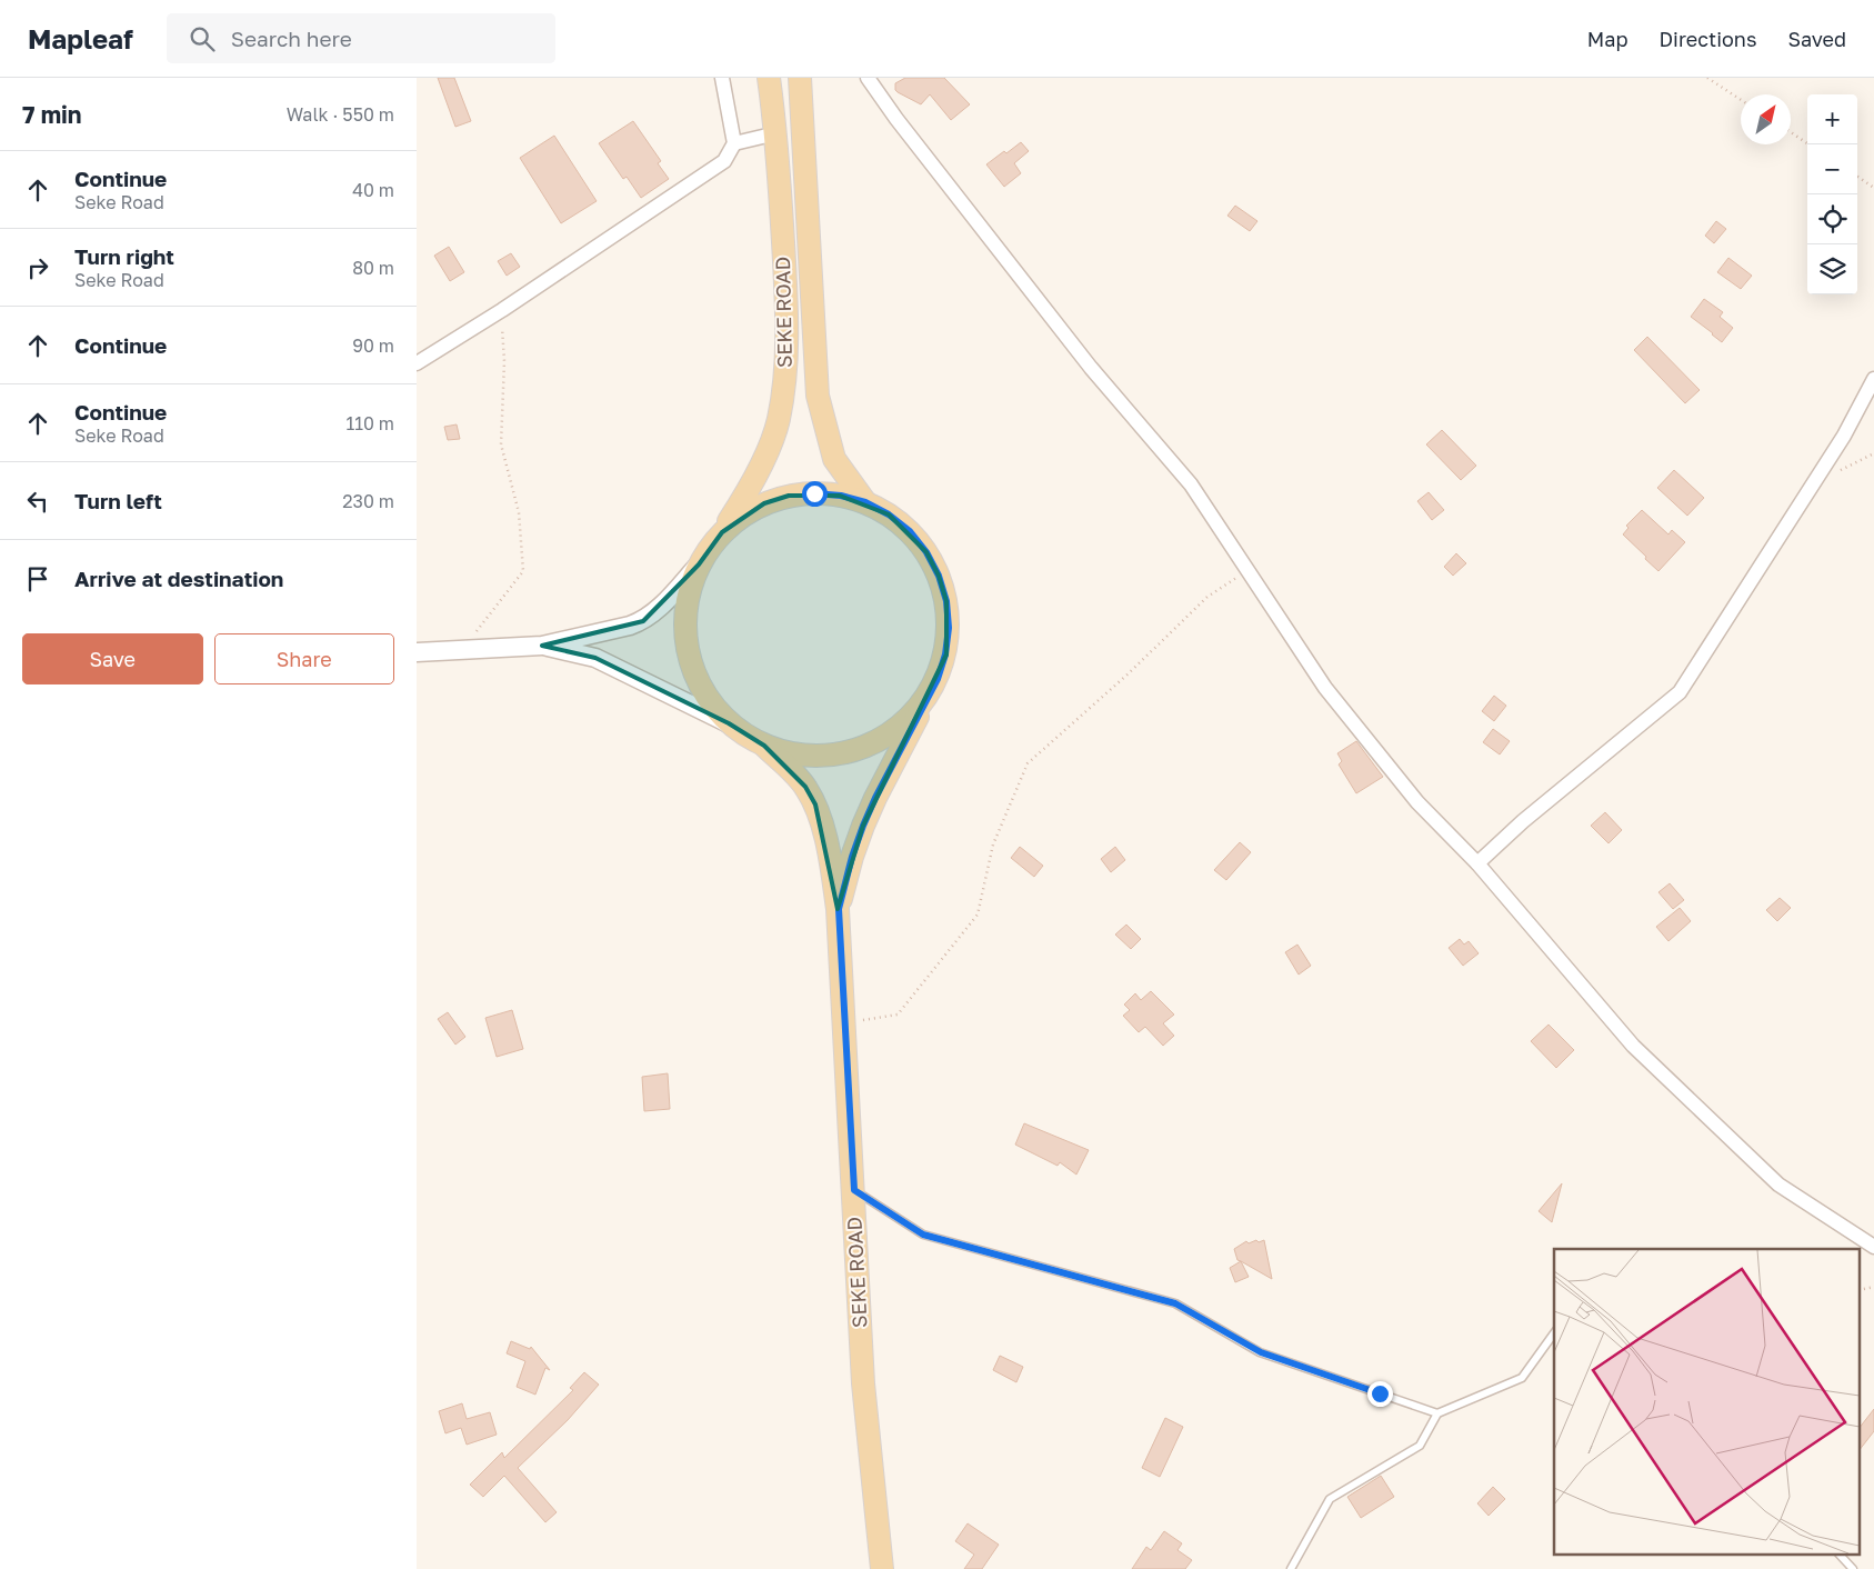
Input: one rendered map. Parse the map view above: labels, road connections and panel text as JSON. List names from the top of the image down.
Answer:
{
  "streets": {
    "main road": ["SEKE ROAD"]
  },
  "north": "top right",
  "page": {
    "header": "Mapleaf",
    "search": "Search here",
    "nav": ["Map", "Directions", "Saved"],
    "heading": ["7 min", "Walk · 550 m"],
    "map_buttons": ["+", "−"],
    "list": [
      ["Continue", "Seke Road", "40 m"],
      ["Turn right", "Seke Road", "80 m"],
      ["Continue", "90 m"],
      ["Continue", "Seke Road", "110 m"],
      ["Turn left", "230 m"],
      "Arrive at destination"
    ],
    "buttons": ["Save", "Share"]
  }
}
